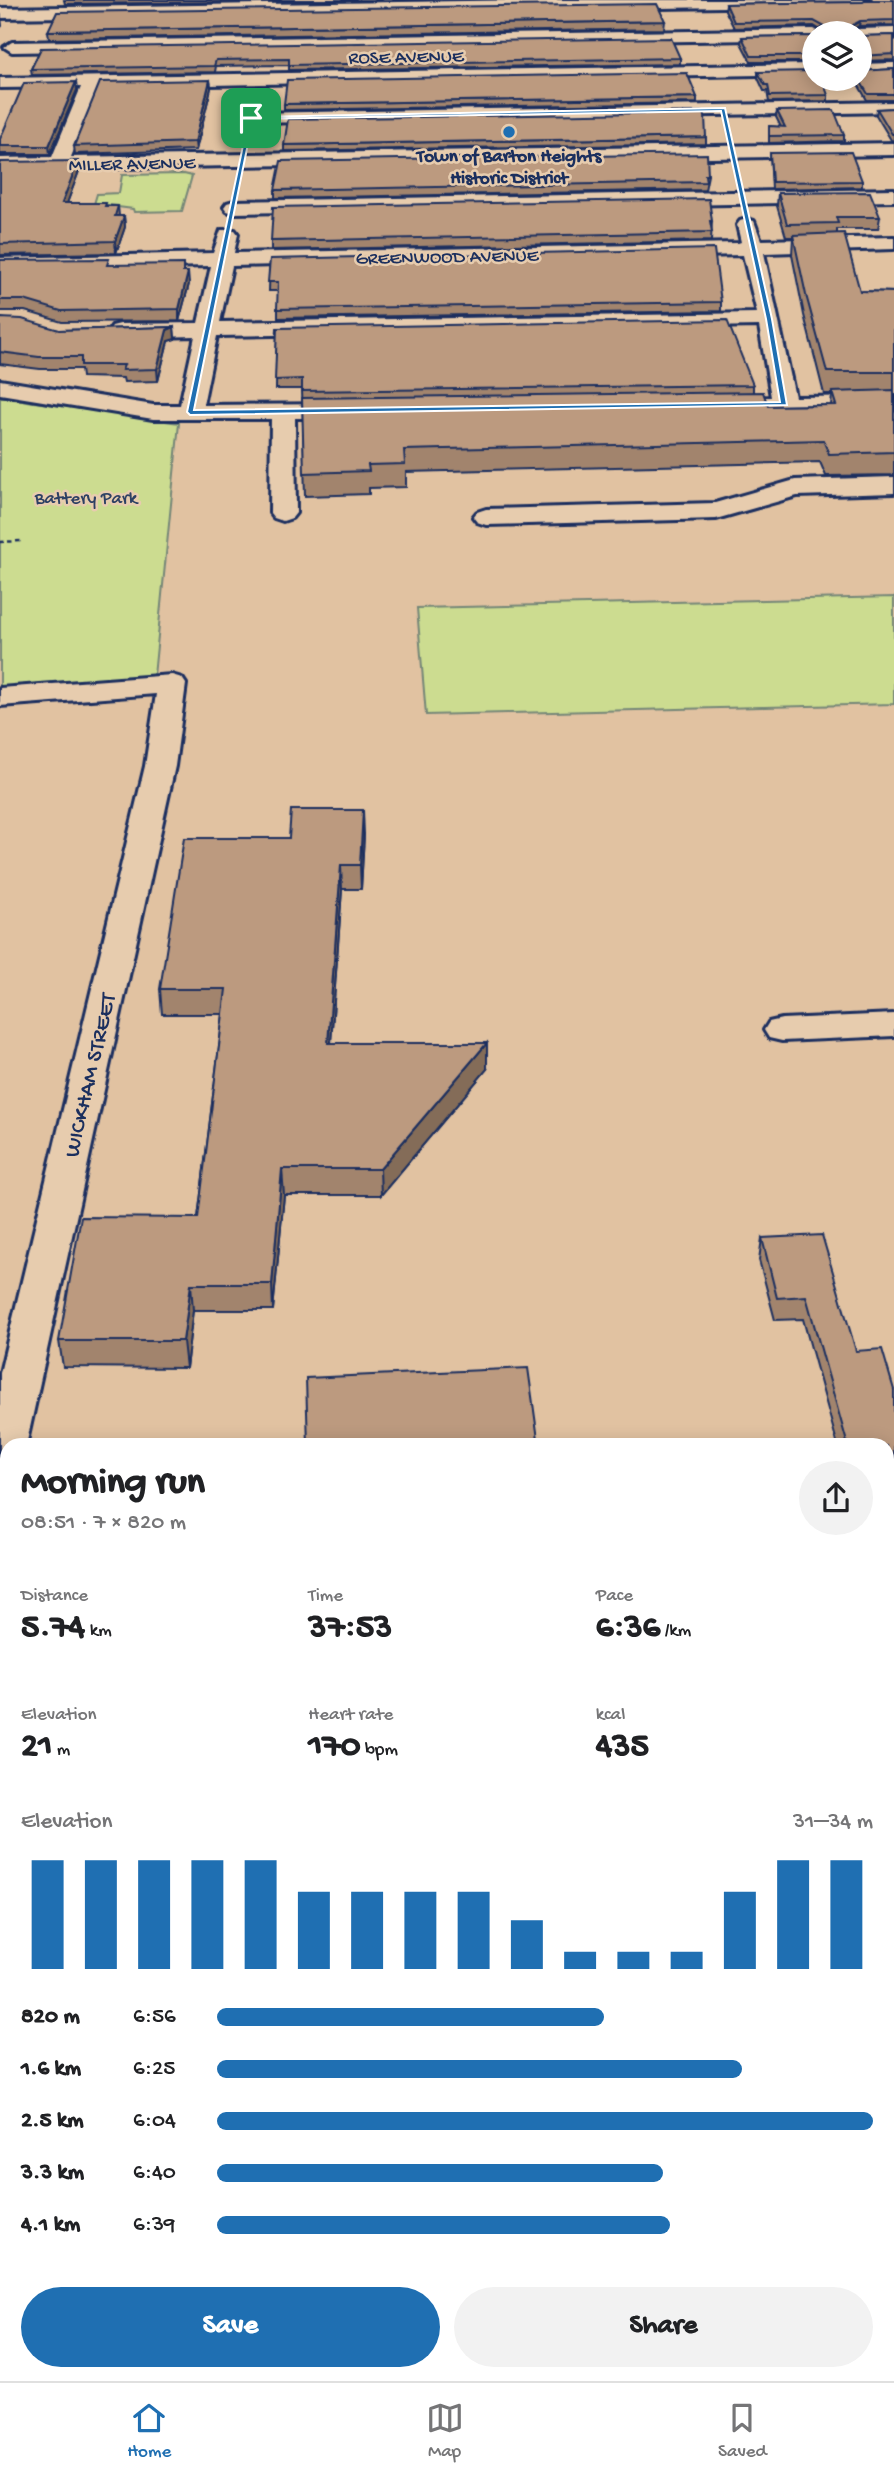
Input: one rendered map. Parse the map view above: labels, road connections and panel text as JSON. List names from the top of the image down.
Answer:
{
  "streets": {
    "street": [
      "ROSE AVENUE",
      "MILLER AVENUE",
      "GREENWOOD AVENUE",
      "WICKHAM STREET"
    ]
  },
  "parks": ["Battery Park"],
  "places": ["Town of Barton Heights Historic District"],
  "page": {
    "heading": ["Morning run", "08:51 · 7 × 820 m"],
    "stats": [
      ["Distance", "5.74 km"],
      ["Time", "37:53"],
      ["Pace", "6:36 /km"],
      ["Elevation", "21 m"],
      ["Heart rate", "170 bpm"],
      ["kcal", "435"]
    ],
    "chart": ["Elevation", "31–34 m"],
    "list": [
      {
        "name": "820 m",
        "note": "6:56"
      },
      {
        "name": "1.6 km",
        "note": "6:25"
      },
      {
        "name": "2.5 km",
        "note": "6:04"
      },
      {
        "name": "3.3 km",
        "note": "6:40"
      },
      {
        "name": "4.1 km",
        "note": "6:39"
      }
    ],
    "buttons": ["Save", "Share"],
    "tabs": ["Home", "Map", "Saved"]
  }
}
